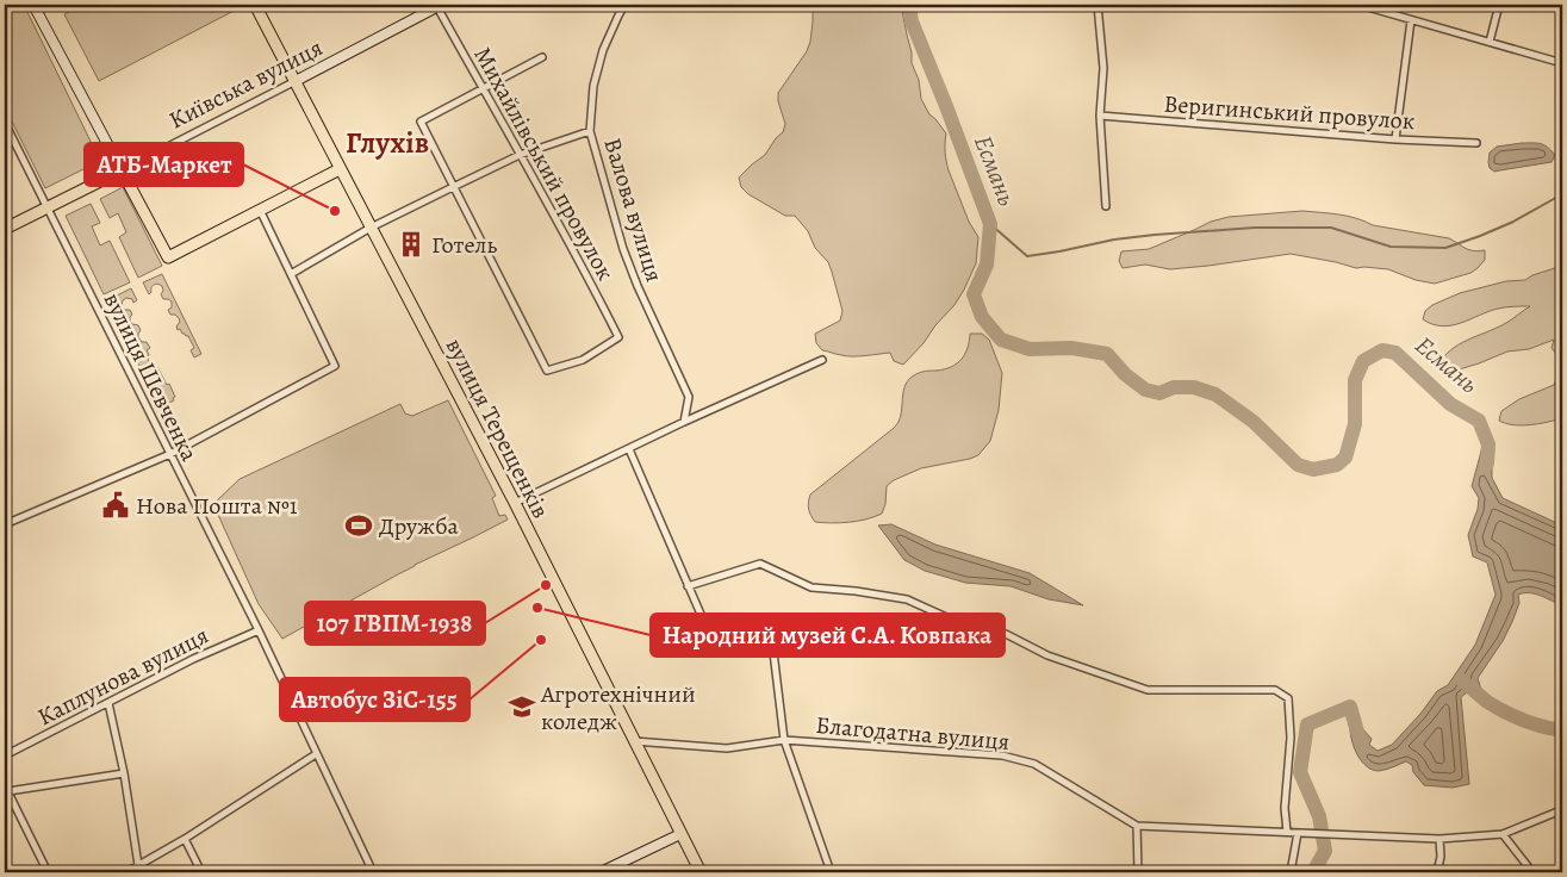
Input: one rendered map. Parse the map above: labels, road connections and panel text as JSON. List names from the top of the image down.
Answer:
{
  "streets": {
    "main road": ["Київська вулиця", "вулиця Терещенків"],
    "street": [
      "Веригинський провулок",
      "Михайлівський провулок",
      "Валова вулиця",
      "вулиця Шевченка",
      "Каплунова вулиця",
      "Благодатна вулиця"
    ]
  },
  "crossings": [
    ["Київська вулиця", "Михайлівський провулок"],
    ["Київська вулиця", "вулиця Шевченка"],
    ["Київська вулиця", "вулиця Терещенків"],
    ["вулиця Шевченка", "Каплунова вулиця"],
    ["вулиця Терещенків", "Благодатна вулиця"]
  ],
  "districts": ["Глухів"],
  "water": ["Есмань"],
  "places": {
    "other": [
      "АТБ-Маркет",
      "107 ГВПМ-1938",
      "Народний музей С.А. Ковпака",
      "Автобус ЗіС-155"
    ],
    "building": ["Готель"],
    "public building": ["Нова Пошта №1"],
    "sports": ["Дружба"],
    "school or university": ["Агротехнічний коледж"]
  }
}
